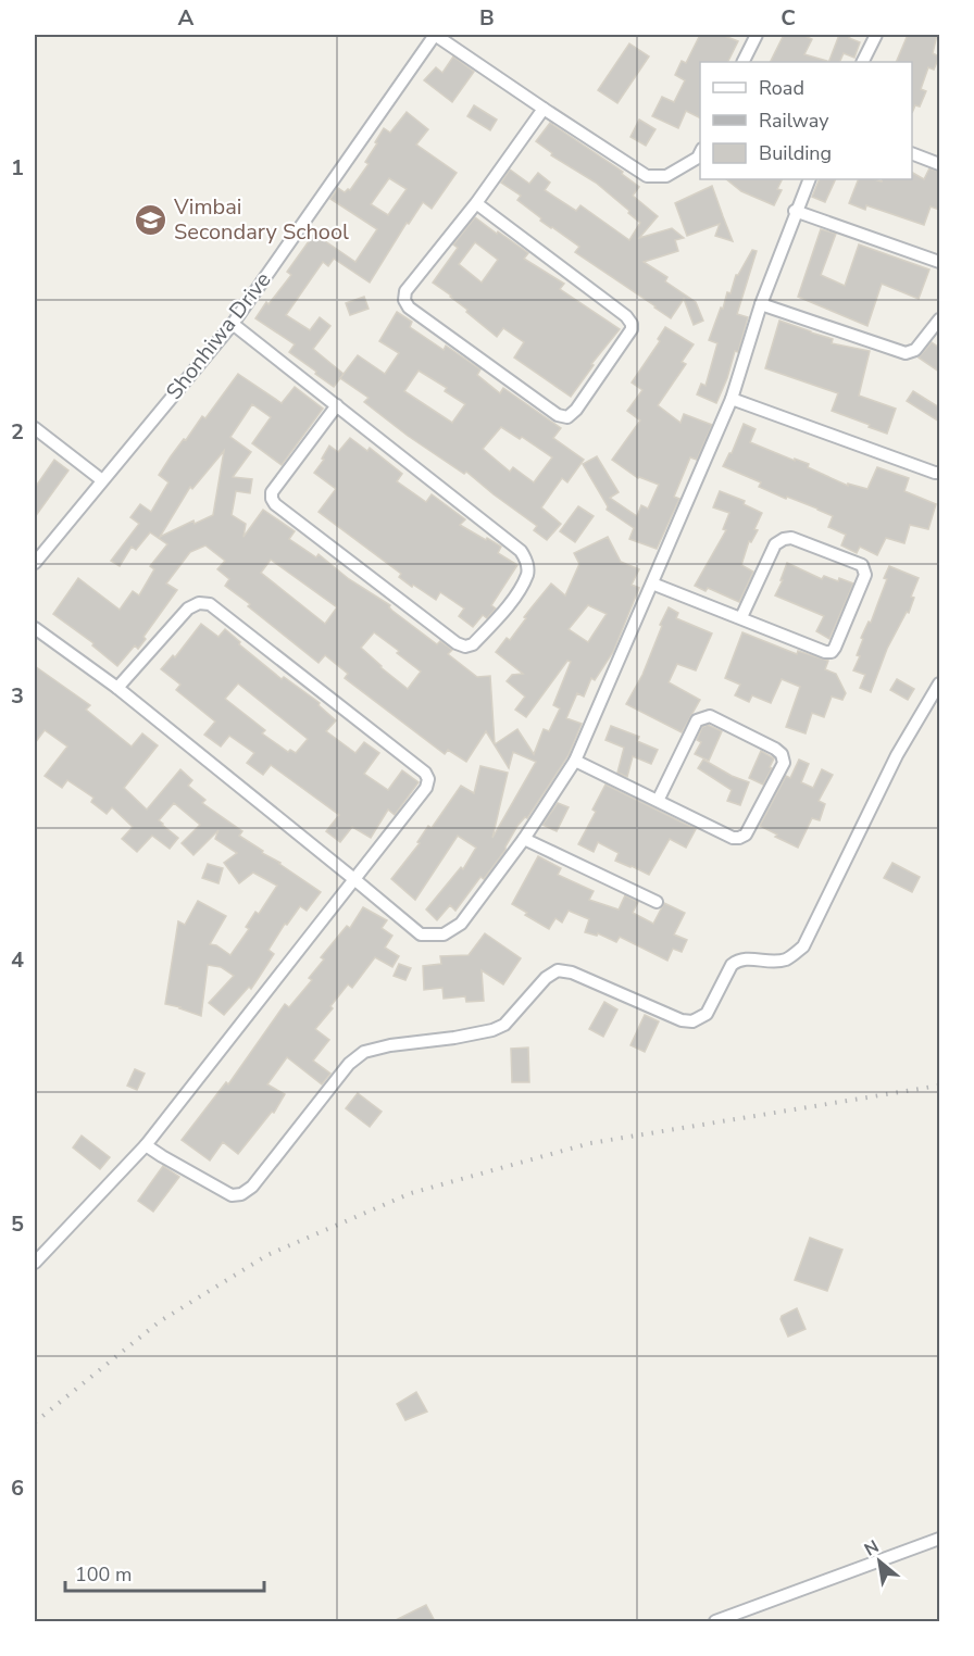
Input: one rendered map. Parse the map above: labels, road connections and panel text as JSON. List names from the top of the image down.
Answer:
{
  "streets": {
    "street": ["Shonhiwa Drive"]
  },
  "places": {
    "school or university": ["Vimbai Secondary School"]
  },
  "legend": ["Road", "Railway", "Building"],
  "scale_bar": "100 m",
  "north": "top left",
  "grid": {
    "columns": ["A", "B", "C"],
    "rows": [
      "1",
      "2",
      "3",
      "4",
      "5",
      "6"
    ]
  }
}
